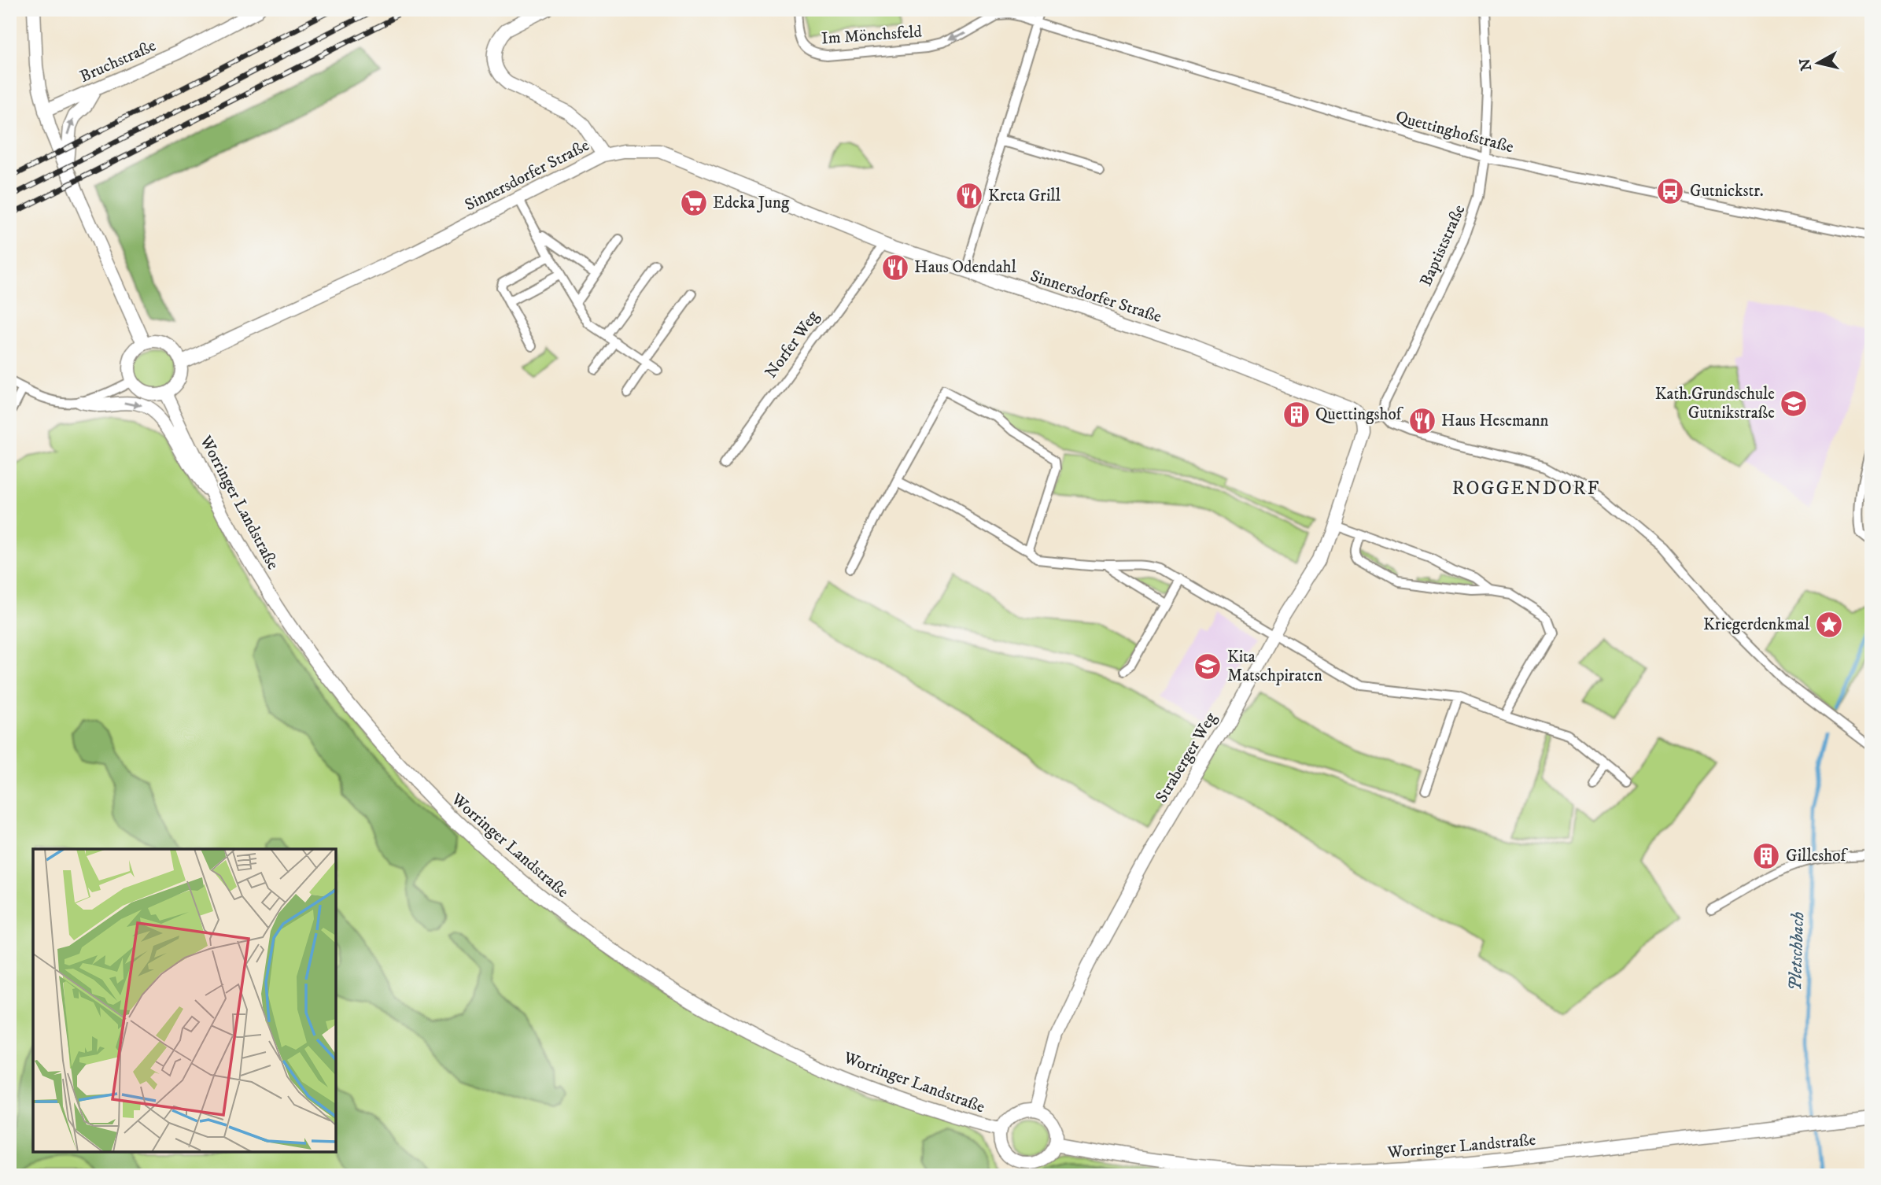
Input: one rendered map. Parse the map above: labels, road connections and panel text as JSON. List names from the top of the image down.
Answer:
{
  "streets": {
    "main road": [
      "Bruchstraße",
      "Sinnersdorfer Straße",
      "Worringer Landstraße",
      "Straberger Weg"
    ],
    "street": [
      "Im Mönchsfeld",
      "Quettinghofstraße",
      "Baptiststraße",
      "Norfer Weg"
    ]
  },
  "crossings": [
    ["Im Mönchsfeld", "Quettinghofstraße"],
    ["Quettinghofstraße", "Baptiststraße"],
    ["Sinnersdorfer Straße", "Norfer Weg"],
    ["Sinnersdorfer Straße", "Worringer Landstraße"],
    ["Sinnersdorfer Straße", "Straberger Weg"],
    ["Worringer Landstraße", "Straberger Weg"]
  ],
  "one_way": ["Im Mönchsfeld"],
  "districts": ["ROGGENDORF"],
  "water": ["Pletschbach"],
  "places": {
    "bus stop": ["Gutnickstr."],
    "restaurant": ["Kreta Grill", "Haus Odendahl", "Haus Hesemann"],
    "supermarket": ["Edeka Jung"],
    "school or university": ["Kath.Grundschule Gutnikstraße", "Kita Matschpiraten"],
    "building": ["Quettingshof", "Gilleshof"],
    "place": ["Kriegerdenkmal"]
  },
  "north": "left"
}
